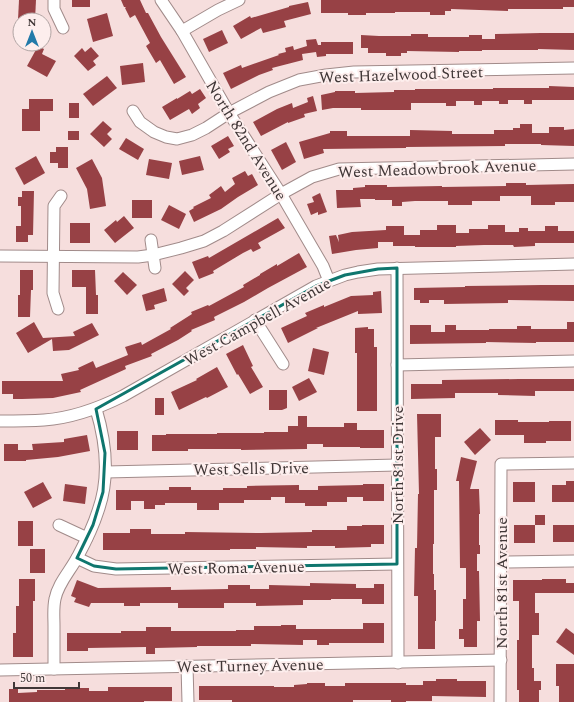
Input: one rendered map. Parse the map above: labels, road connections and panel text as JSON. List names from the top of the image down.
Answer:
{
  "streets": {
    "street": [
      "West Hazelwood Street",
      "North 82nd Avenue",
      "West Meadowbrook Avenue",
      "West Campbell Avenue",
      "North 81st Drive",
      "West Sells Drive",
      "West Roma Avenue",
      "North 81st Avenue",
      "West Turney Avenue"
    ]
  },
  "crossings": [
    ["West Hazelwood Street", "North 82nd Avenue"],
    ["North 82nd Avenue", "West Meadowbrook Avenue"],
    ["North 82nd Avenue", "West Campbell Avenue"],
    ["West Campbell Avenue", "North 81st Drive"],
    ["North 81st Drive", "West Sells Drive"],
    ["North 81st Drive", "West Roma Avenue"],
    ["North 81st Drive", "West Turney Avenue"],
    ["North 81st Avenue", "West Turney Avenue"]
  ],
  "scale_bar": "50 m",
  "north": "top"
}
